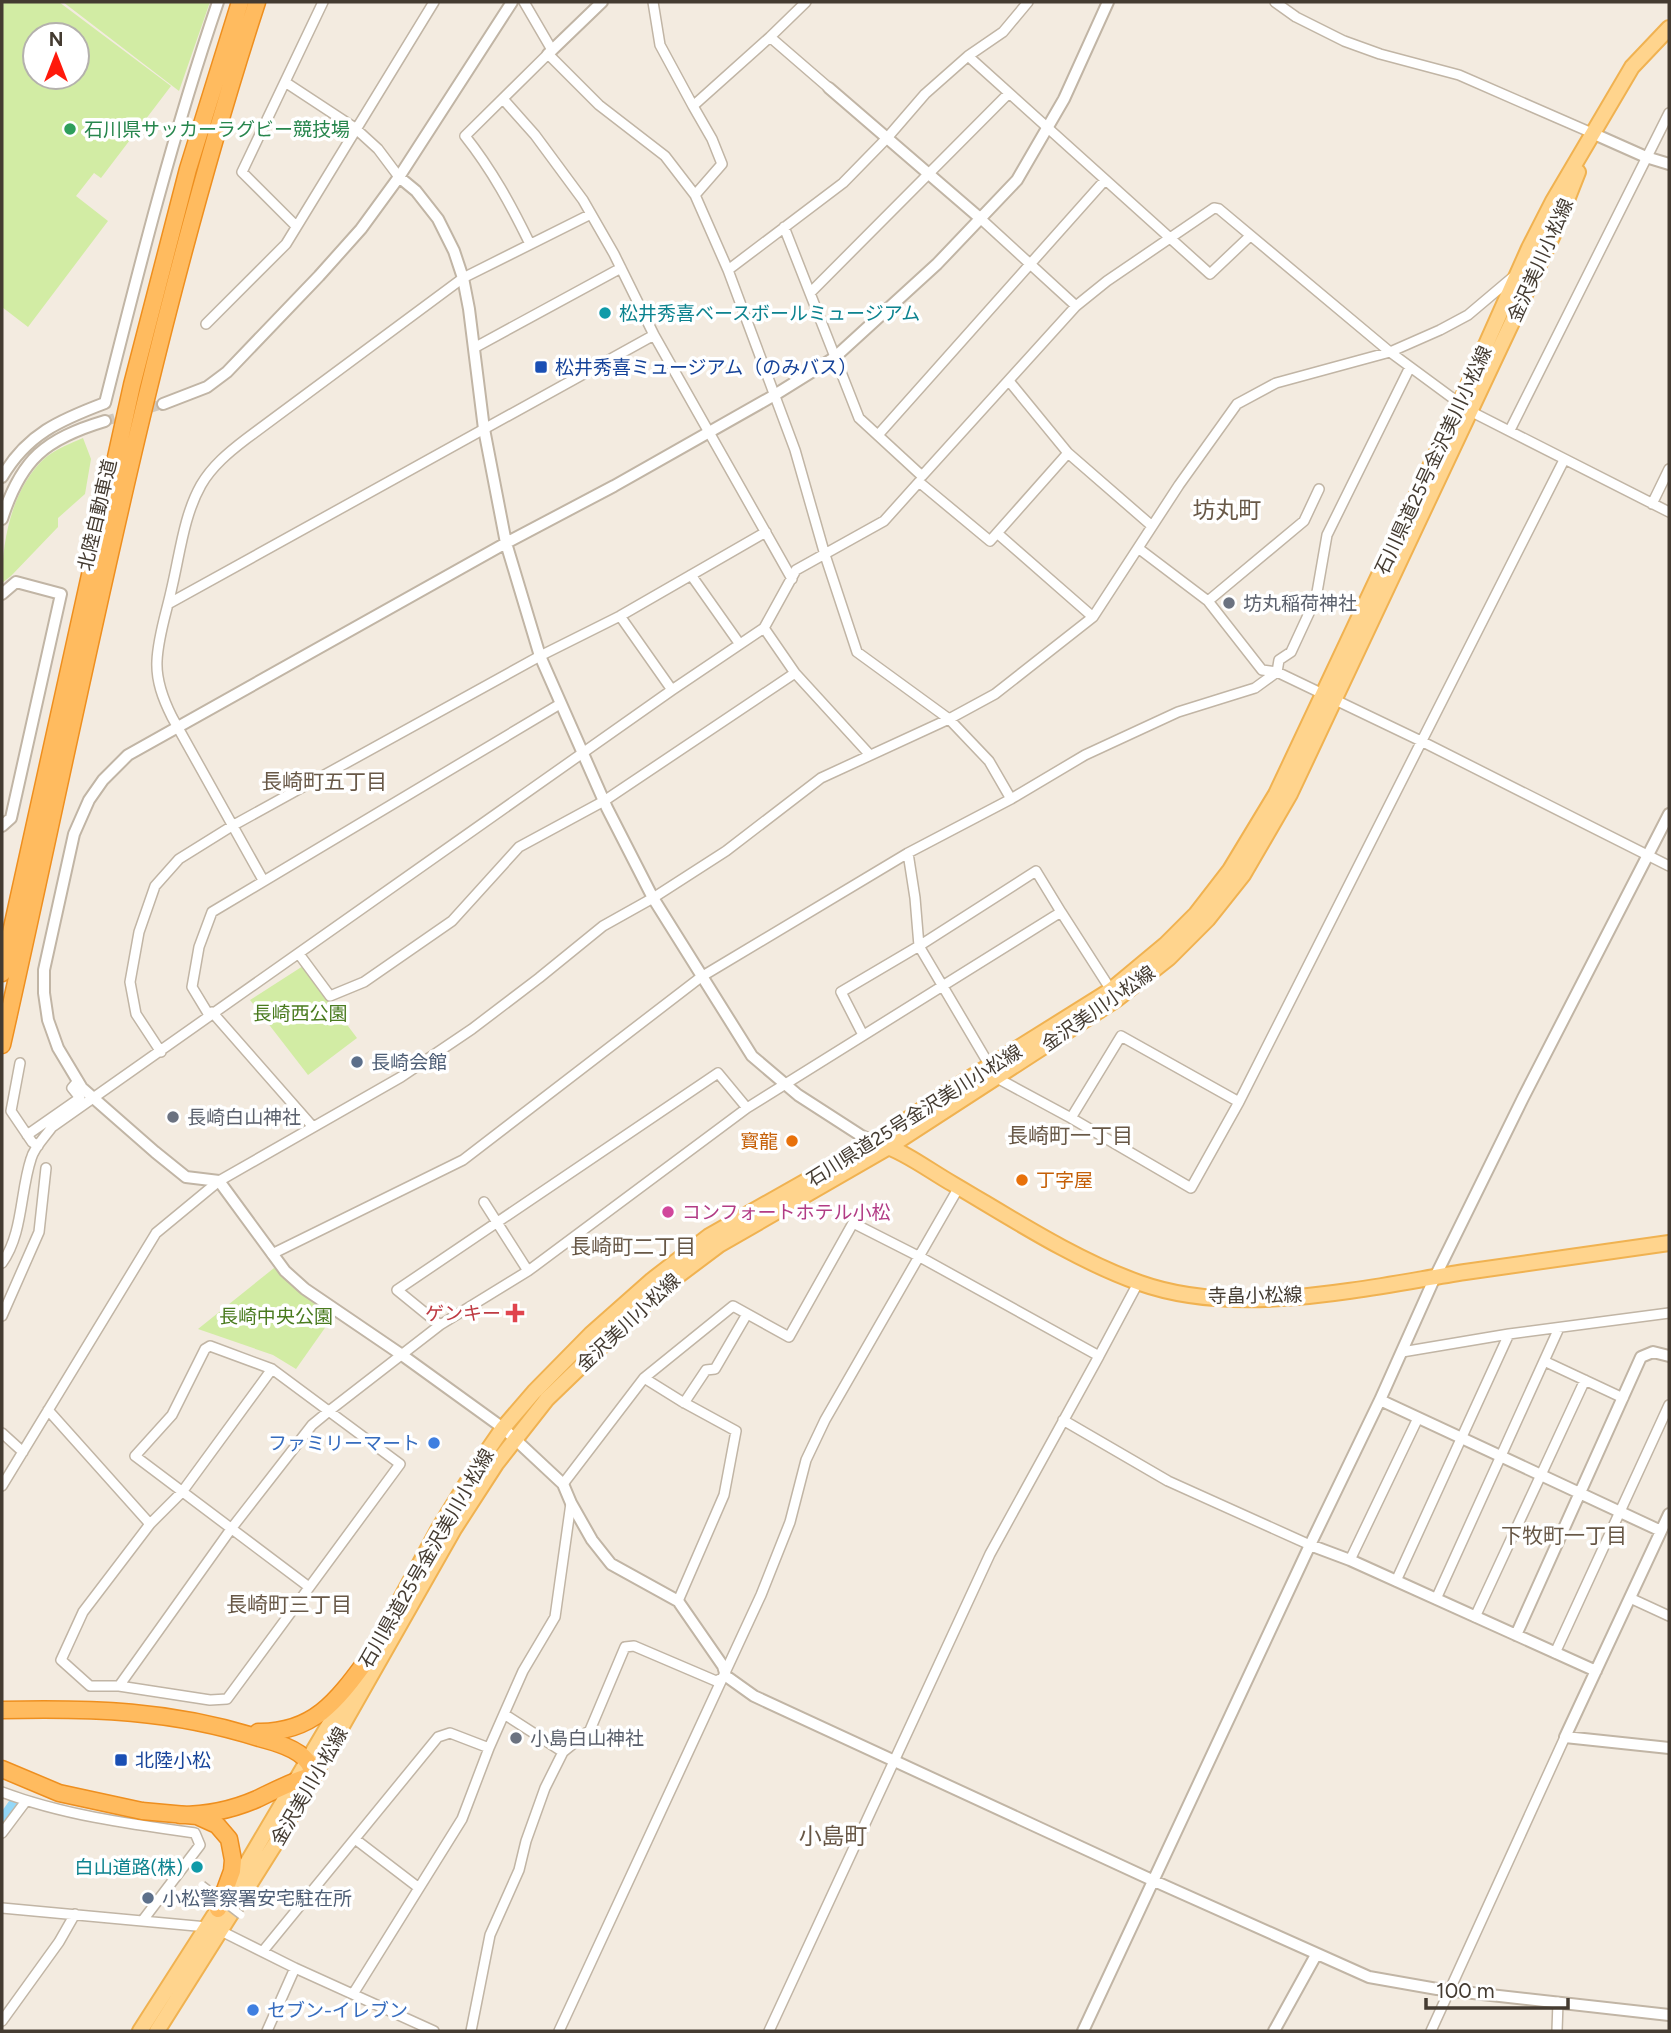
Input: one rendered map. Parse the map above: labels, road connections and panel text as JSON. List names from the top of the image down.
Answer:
{
  "streets": {
    "highway": ["北陸自動車道"],
    "main road": ["金沢美川小松線", "石川県道25号金沢美川小松線", "寺畠小松線"]
  },
  "crossings": [
    ["金沢美川小松線", "石川県道25号金沢美川小松線"],
    ["石川県道25号金沢美川小松線", "寺畠小松線"]
  ],
  "districts": [
    "坊丸町",
    "長崎町五丁目",
    "長崎町一丁目",
    "長崎町二丁目",
    "下牧町一丁目",
    "長崎町三丁目",
    "小島町"
  ],
  "parks": ["長崎西公園", "長崎中央公園"],
  "places": {
    "other": [
      "石川県サッカーラグビー競技場",
      "松井秀喜ベースボールミュージアム",
      "坊丸稲荷神社",
      "長崎会館",
      "長崎白山神社",
      "寳龍",
      "丁字屋",
      "コンフォートホテル小松",
      "ファミリーマート",
      "小島白山神社",
      "白山道路(株)",
      "小松警察署安宅駐在所",
      "セブン-イレブン"
    ],
    "transit": ["松井秀喜ミュージアム（のみバス）", "北陸小松"],
    "health": ["ゲンキー"]
  },
  "scale_bar": "100 m",
  "north": "top"
}
